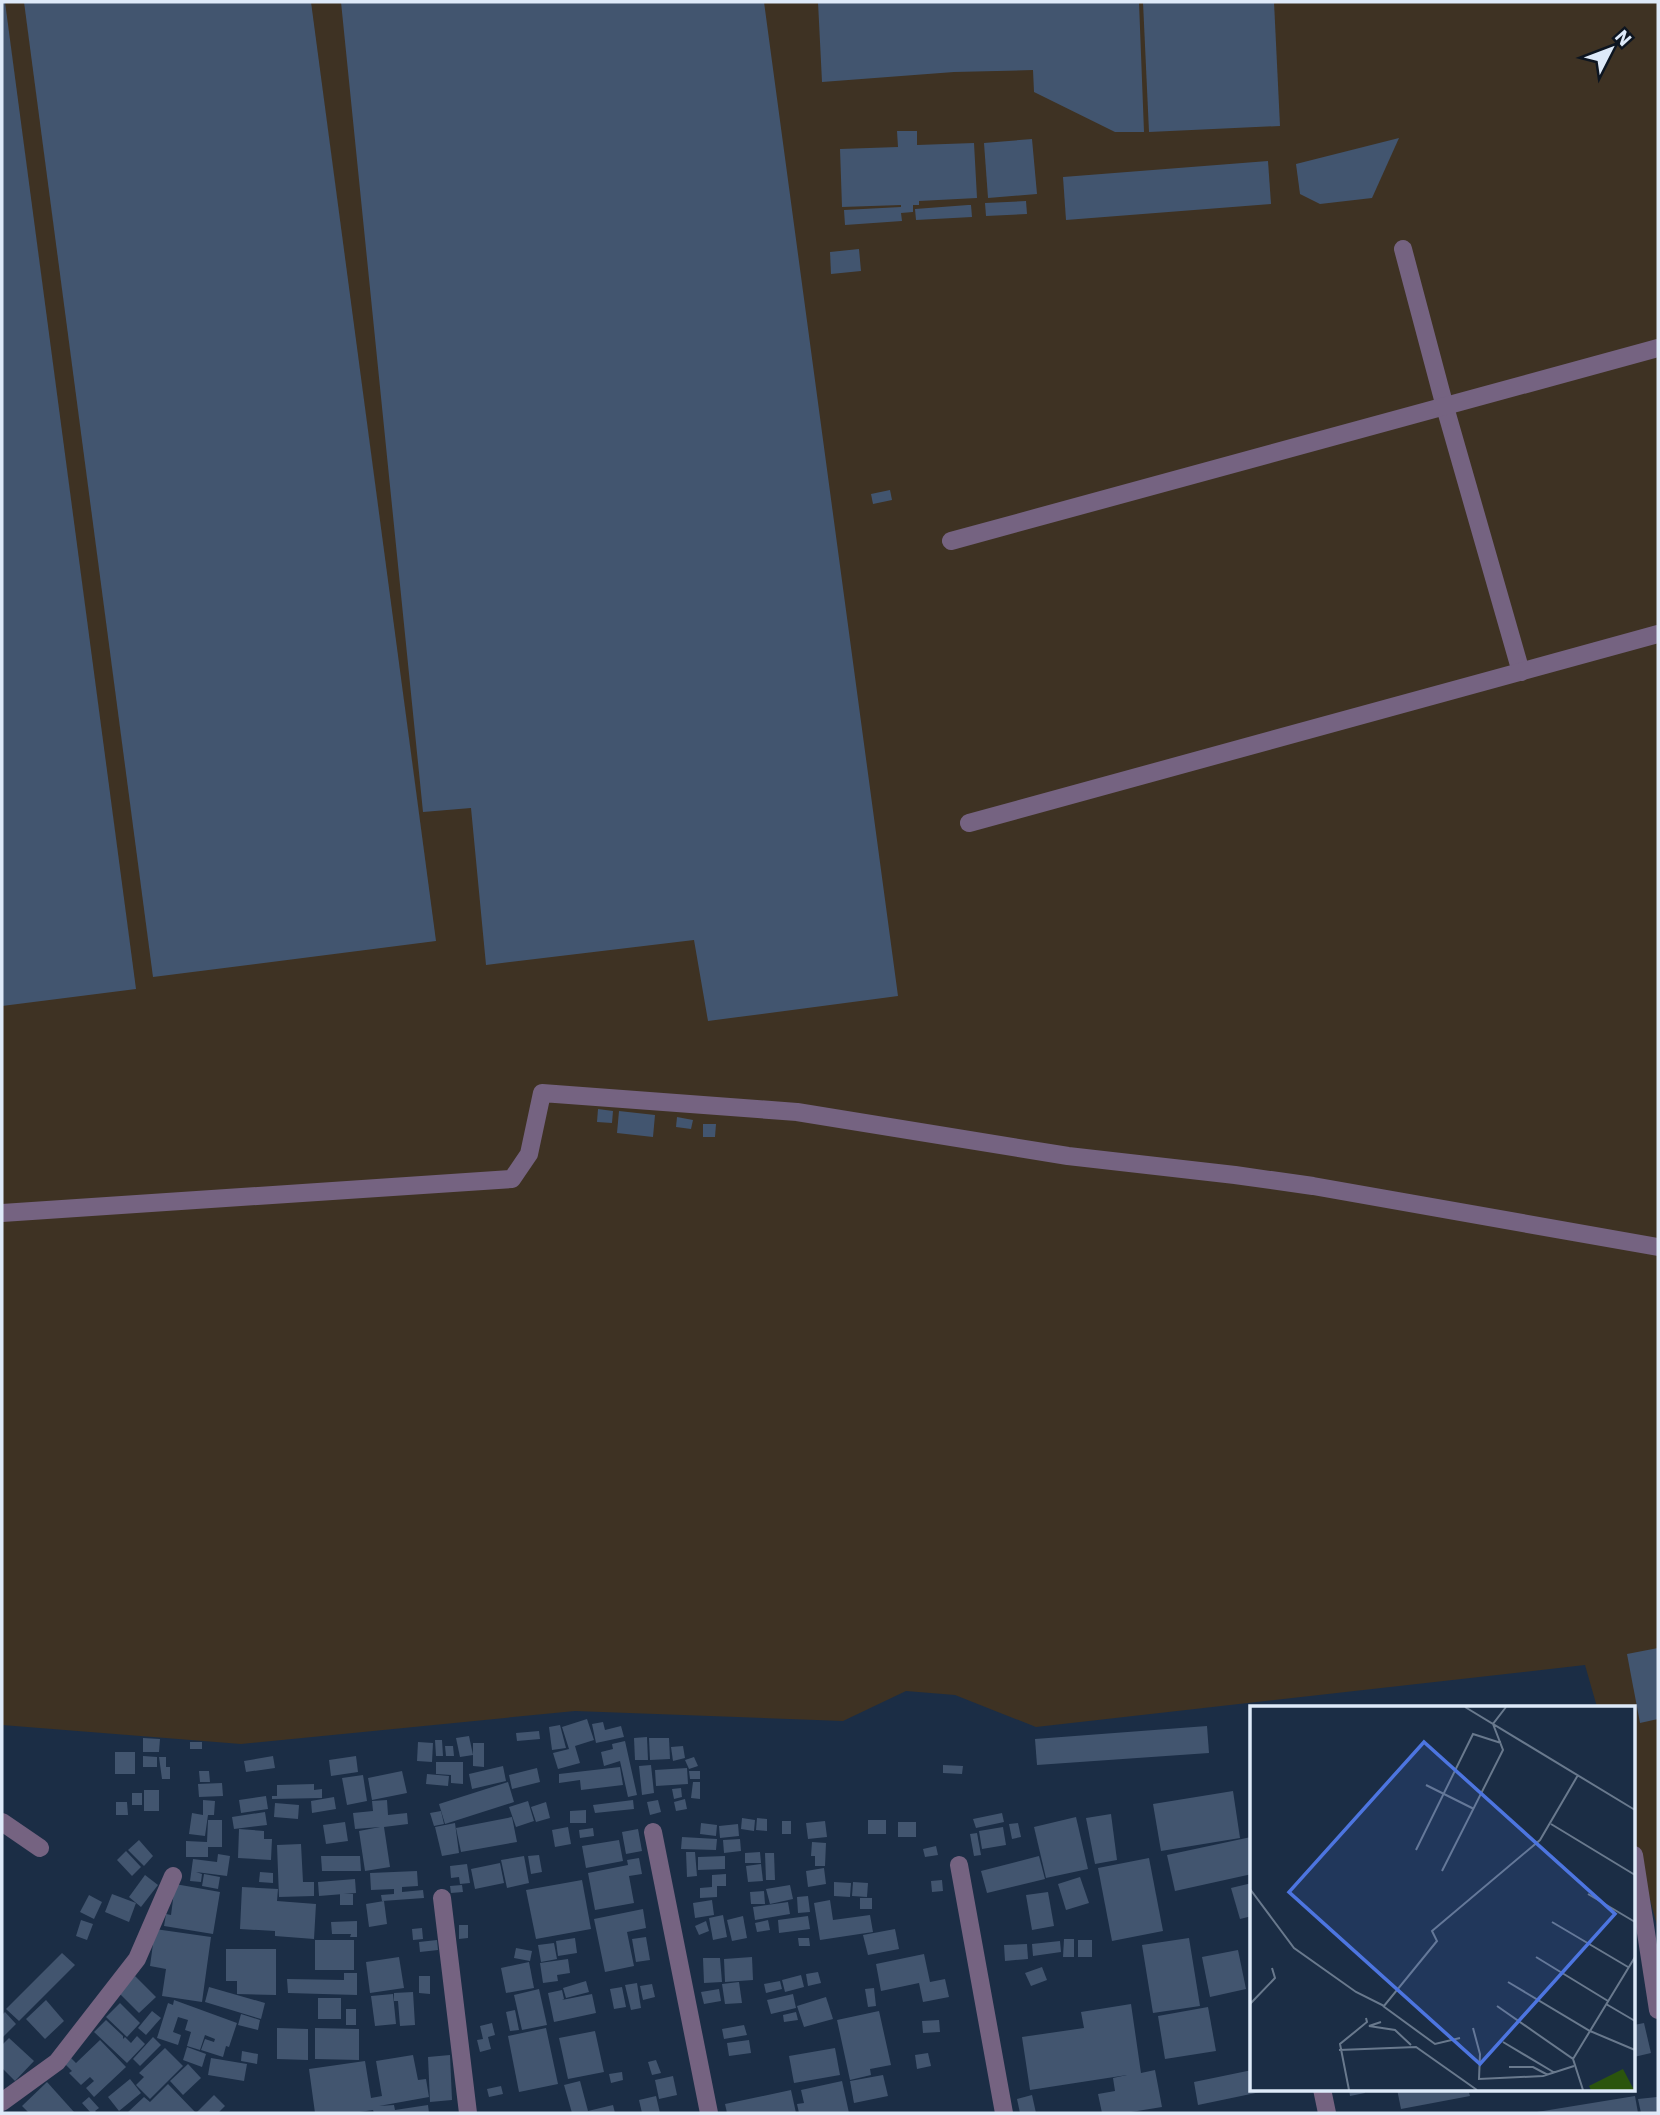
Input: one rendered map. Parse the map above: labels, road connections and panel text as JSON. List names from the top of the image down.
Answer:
{
  "north": "top right"
}
